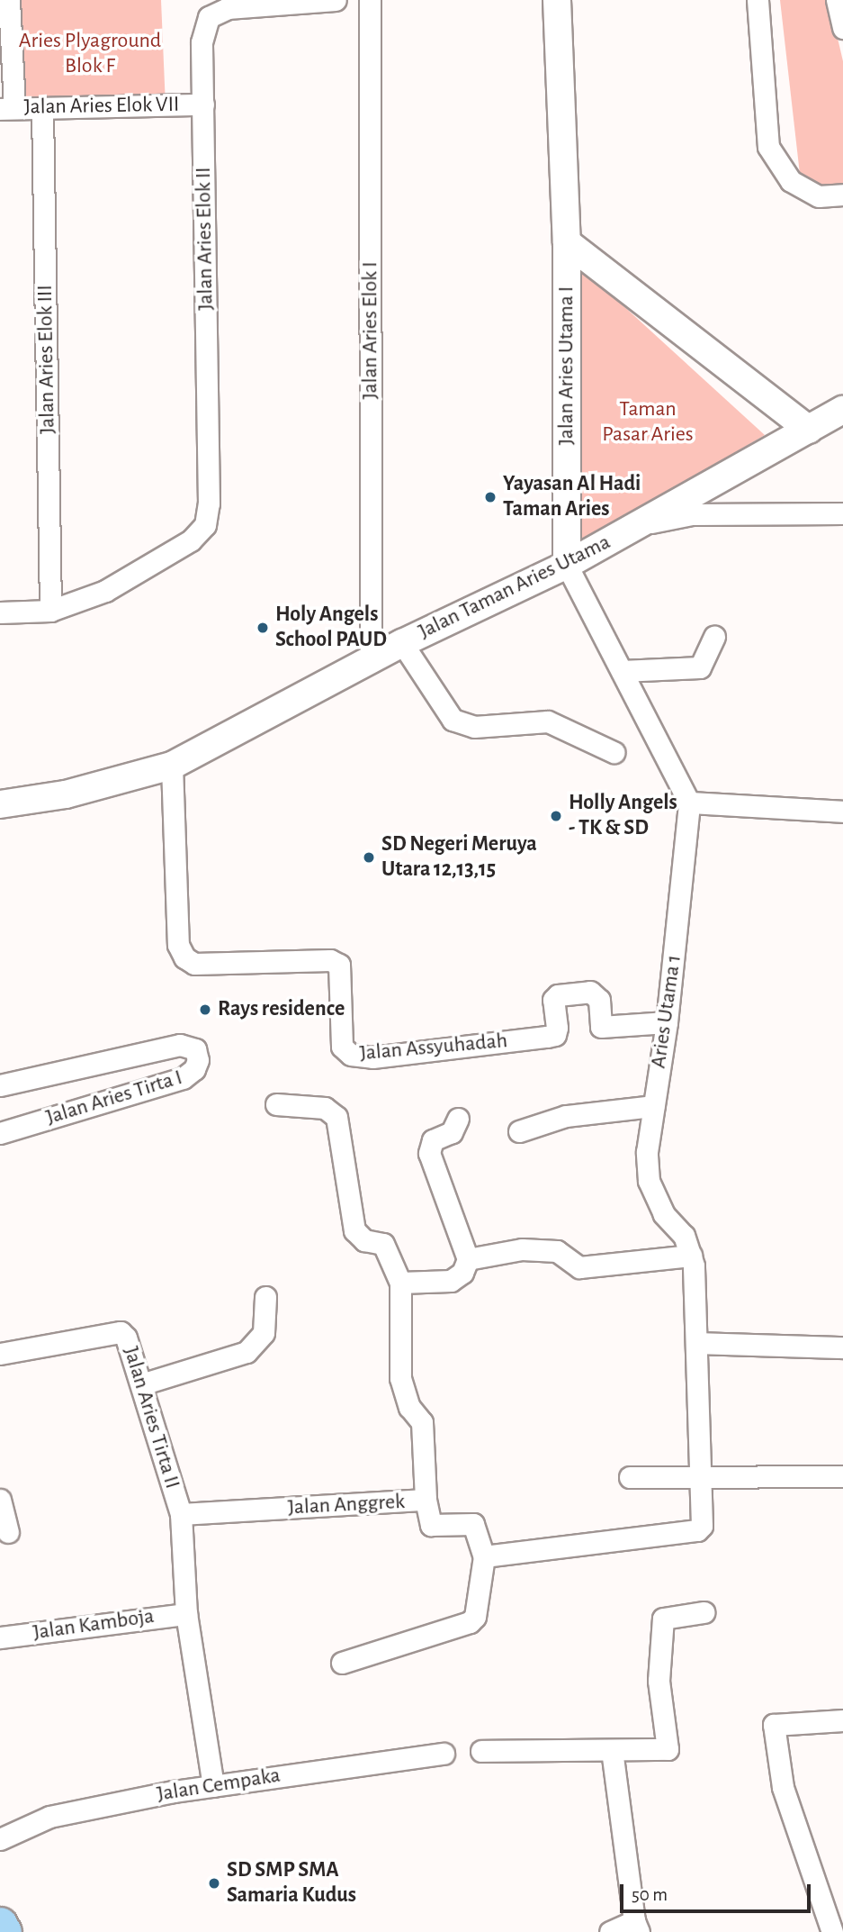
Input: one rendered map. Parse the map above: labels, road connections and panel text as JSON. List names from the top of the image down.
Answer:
{
  "streets": {
    "street": [
      "Jalan Aries Elok VII",
      "Jalan Aries Elok II",
      "Jalan Aries Elok I",
      "Jalan Aries Elok III",
      "Jalan Aries Utama I",
      "Jalan Taman Aries Utama",
      "Aries Utama 1",
      "Jalan Assyuhadah",
      "Jalan Aries Tirta I",
      "Jalan Aries Tirta II",
      "Jalan Anggrek",
      "Jalan Kamboja",
      "Jalan Cempaka"
    ]
  },
  "crossings": [
    ["Jalan Aries Elok VII", "Jalan Aries Elok II"],
    ["Jalan Aries Elok VII", "Jalan Aries Elok III"],
    ["Jalan Aries Elok II", "Jalan Aries Elok III"],
    ["Jalan Aries Elok I", "Jalan Taman Aries Utama"],
    ["Jalan Aries Utama I", "Jalan Taman Aries Utama"],
    ["Jalan Taman Aries Utama", "Jalan Assyuhadah"],
    ["Aries Utama 1", "Jalan Assyuhadah"],
    ["Jalan Aries Tirta II", "Jalan Anggrek"]
  ],
  "parks": ["Aries Plyaground Blok F", "Taman Pasar Aries"],
  "places": [
    "Yayasan Al Hadi Taman Aries",
    "Holy Angels School PAUD",
    "Holly Angels - TK & SD",
    "SD Negeri Meruya Utara 12,13,15",
    "Rays residence",
    "SD SMP SMA Samaria Kudus"
  ],
  "scale_bar": "50 m"
}
